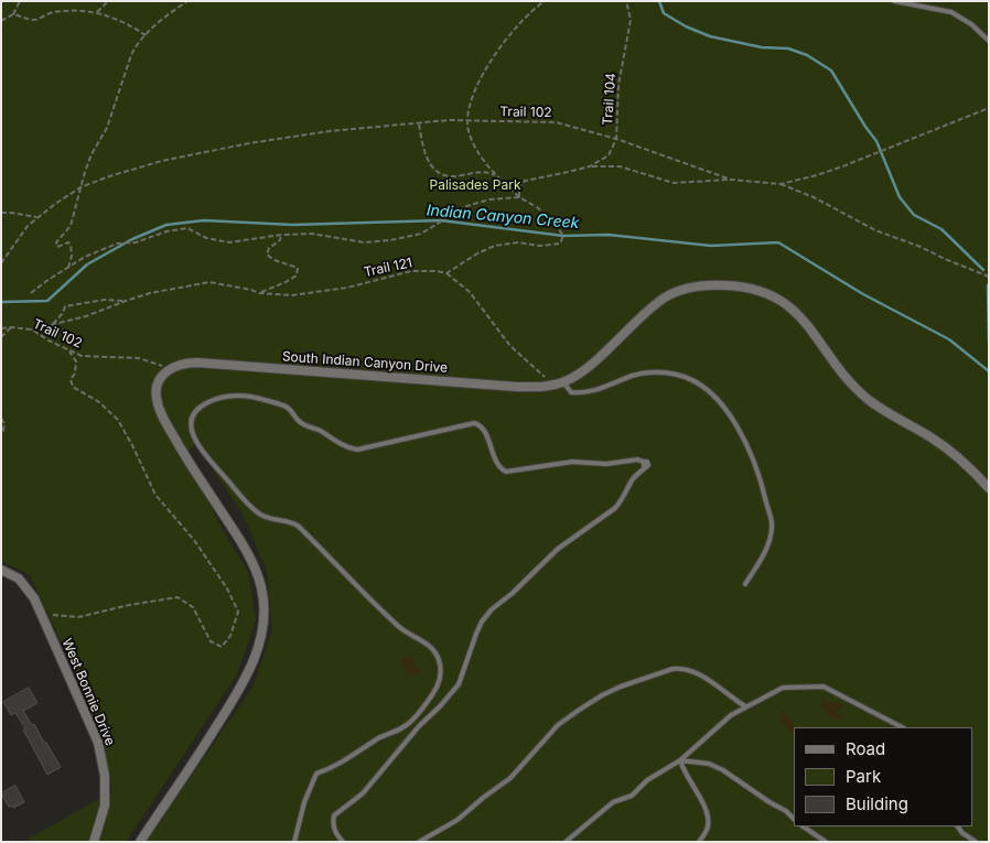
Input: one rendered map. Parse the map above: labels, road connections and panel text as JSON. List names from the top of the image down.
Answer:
{
  "streets": {
    "street": ["South Indian Canyon Drive", "West Bonnie Drive"],
    "path": ["Trail 104", "Trail 102", "Trail 121"]
  },
  "crossings": [
    ["Trail 104", "Trail 102"],
    ["Trail 104", "Trail 121"],
    ["Trail 102", "Trail 121"],
    ["Trail 102", "South Indian Canyon Drive"]
  ],
  "water": ["Indian Canyon Creek"],
  "parks": ["Palisades Park"],
  "legend": ["Road", "Park", "Building"]
}
